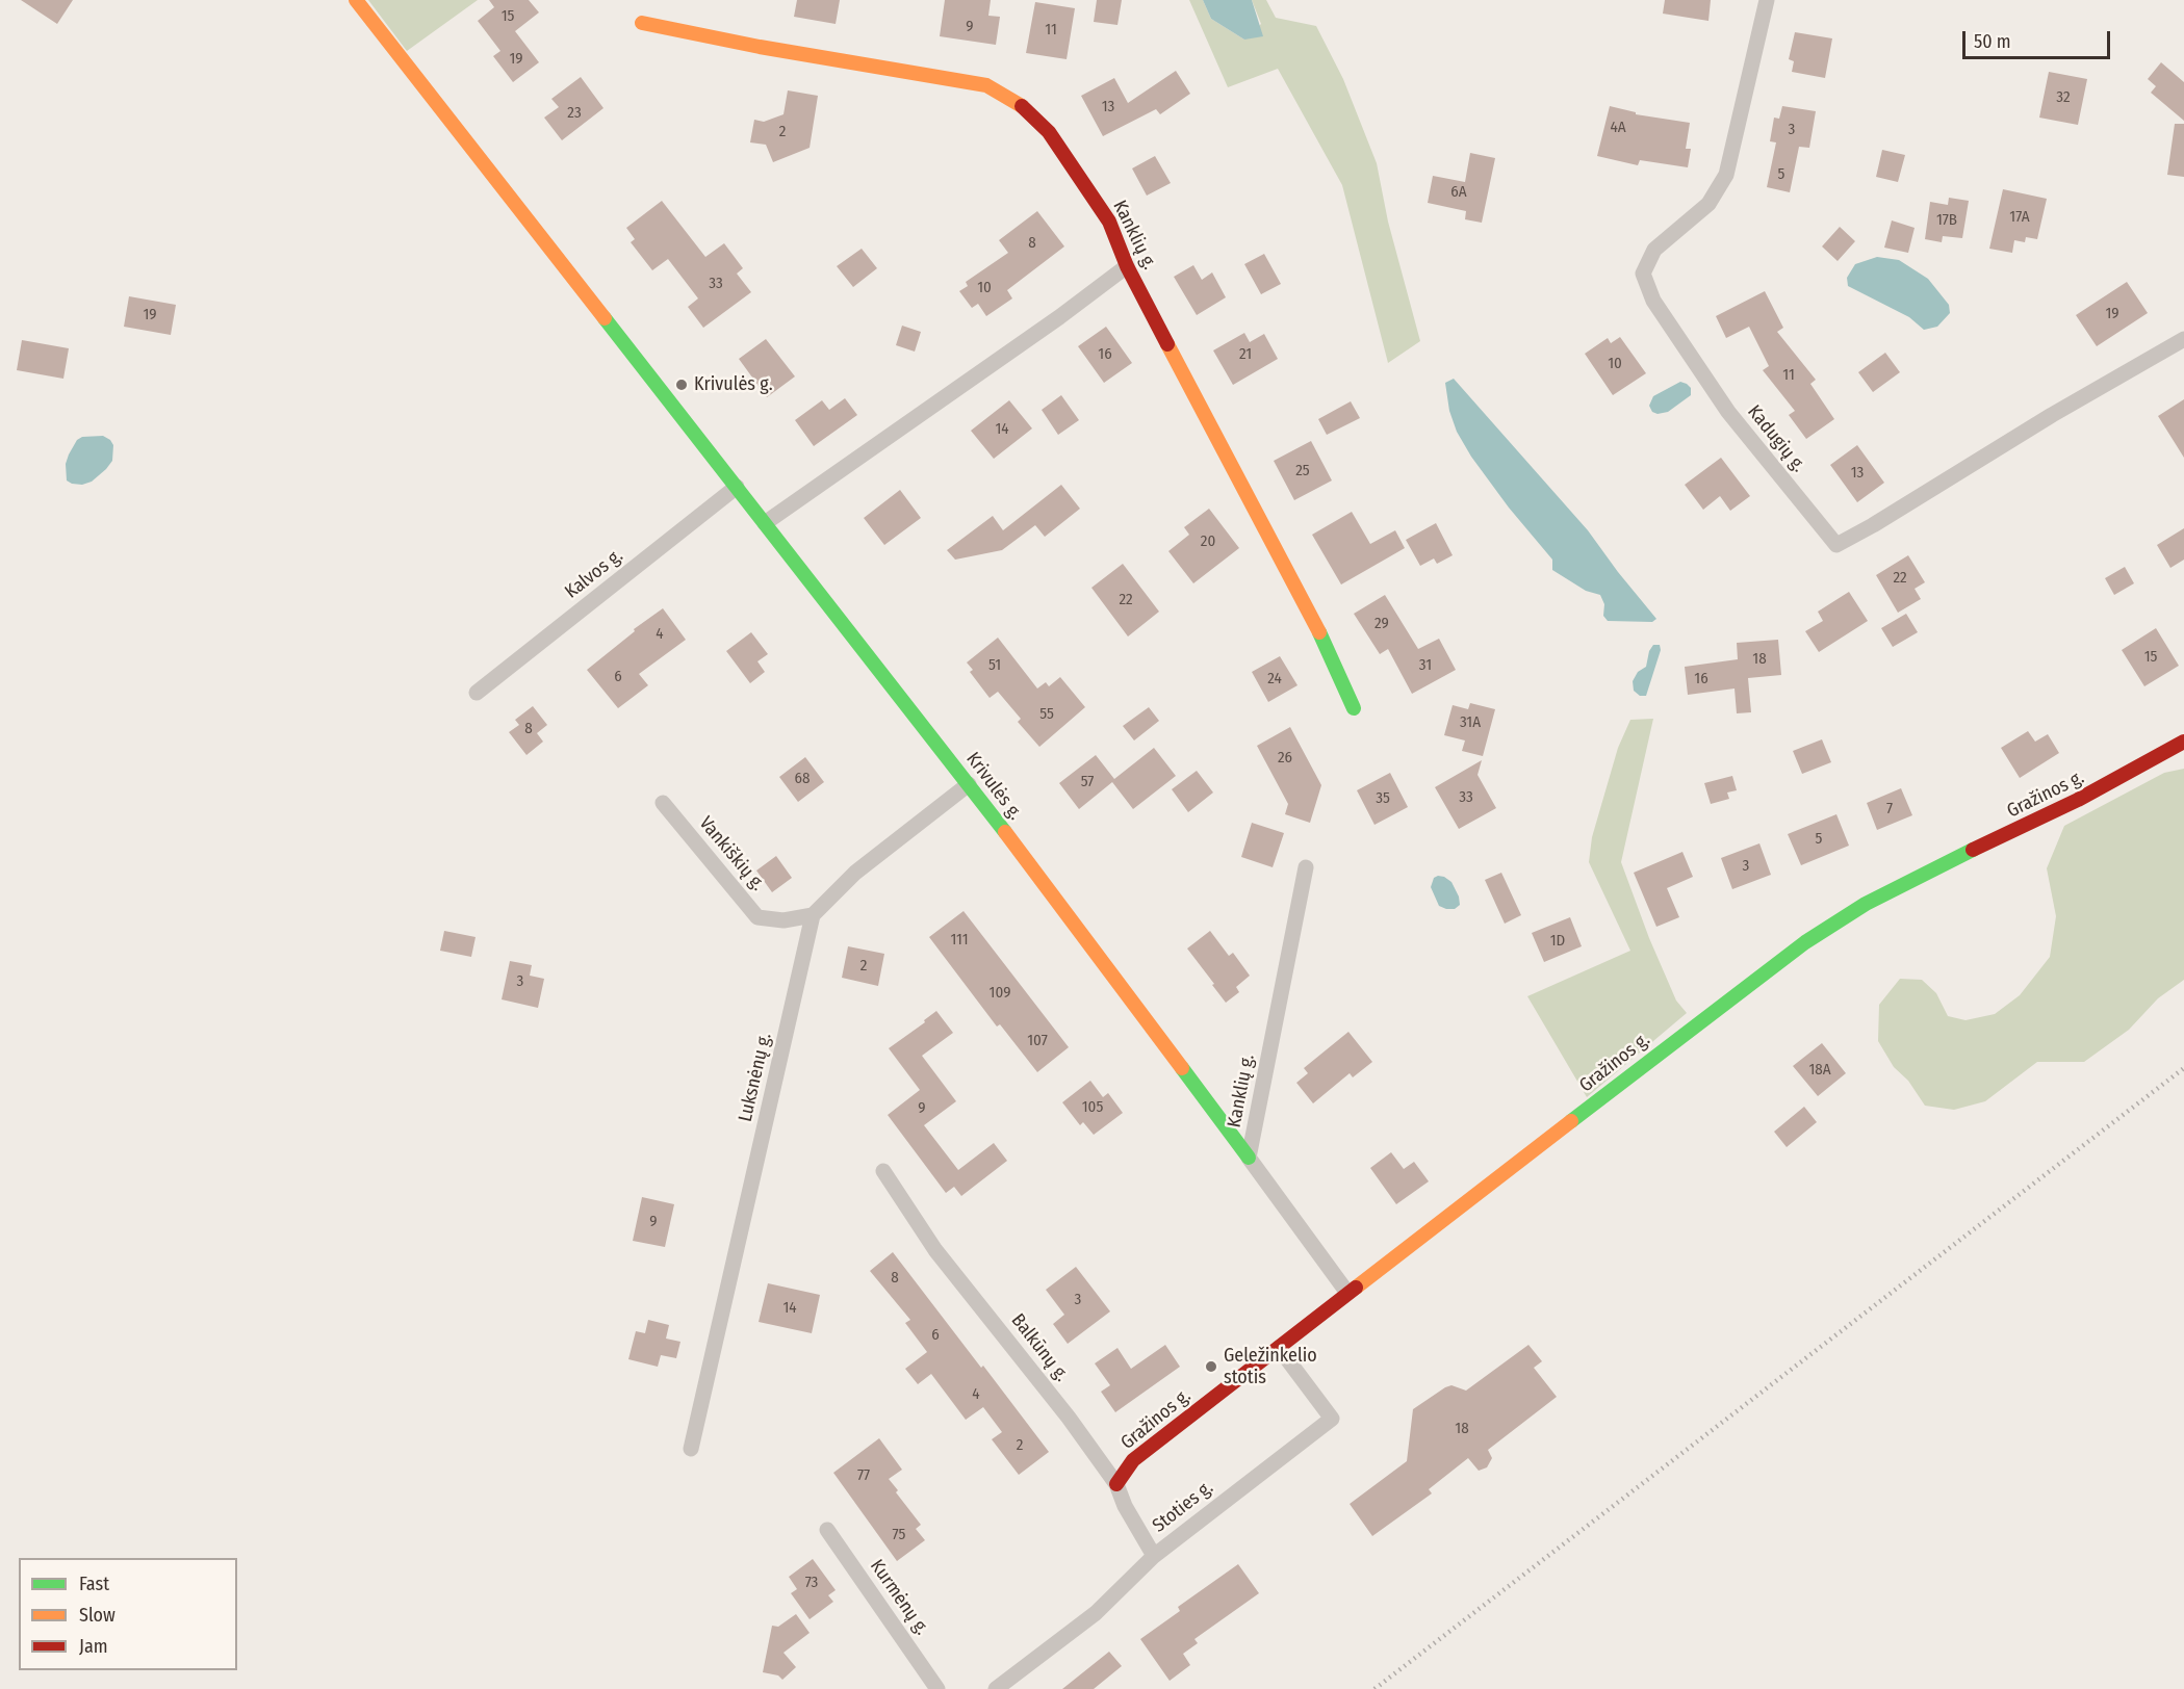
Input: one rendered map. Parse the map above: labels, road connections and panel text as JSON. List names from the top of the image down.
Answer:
{
  "streets": {
    "street": [
      "Kanklių g.",
      "Kadugių g.",
      "Kalvos g.",
      "Krivulės g.",
      "Gražinos g.",
      "Vankiškių g.",
      "Luksnėnų g.",
      "Balkūnų g.",
      "Stoties g.",
      "Kurmėnų g."
    ]
  },
  "crossings": [
    ["Kanklių g.", "Krivulės g."],
    ["Kalvos g.", "Krivulės g."],
    ["Gražinos g.", "Balkūnų g."],
    ["Gražinos g.", "Stoties g."],
    ["Vankiškių g.", "Luksnėnų g."],
    ["Balkūnų g.", "Stoties g."]
  ],
  "places": ["Krivulės g.", "Geležinkelio stotis"],
  "house_numbers": [
    "15",
    "9",
    "11",
    "19",
    "32",
    "13",
    "23",
    "4A",
    "3",
    "2",
    "5",
    "6A",
    "17A",
    "17B",
    "8",
    "33",
    "10",
    "19",
    "19",
    "16",
    "21",
    "10",
    "11",
    "14",
    "25",
    "13",
    "20",
    "22",
    "22",
    "29",
    "4",
    "15",
    "18",
    "51",
    "31",
    "6",
    "24",
    "16",
    "55",
    "31A",
    "8",
    "26",
    "68",
    "57",
    "33",
    "35",
    "7",
    "5",
    "3",
    "111",
    "1D",
    "2",
    "3",
    "109",
    "107",
    "18A",
    "105",
    "9",
    "9",
    "8",
    "3",
    "14",
    "6",
    "4",
    "18",
    "2",
    "77",
    "75",
    "73"
  ],
  "legend": ["Fast", "Slow", "Jam"],
  "scale_bar": "50 m"
}
